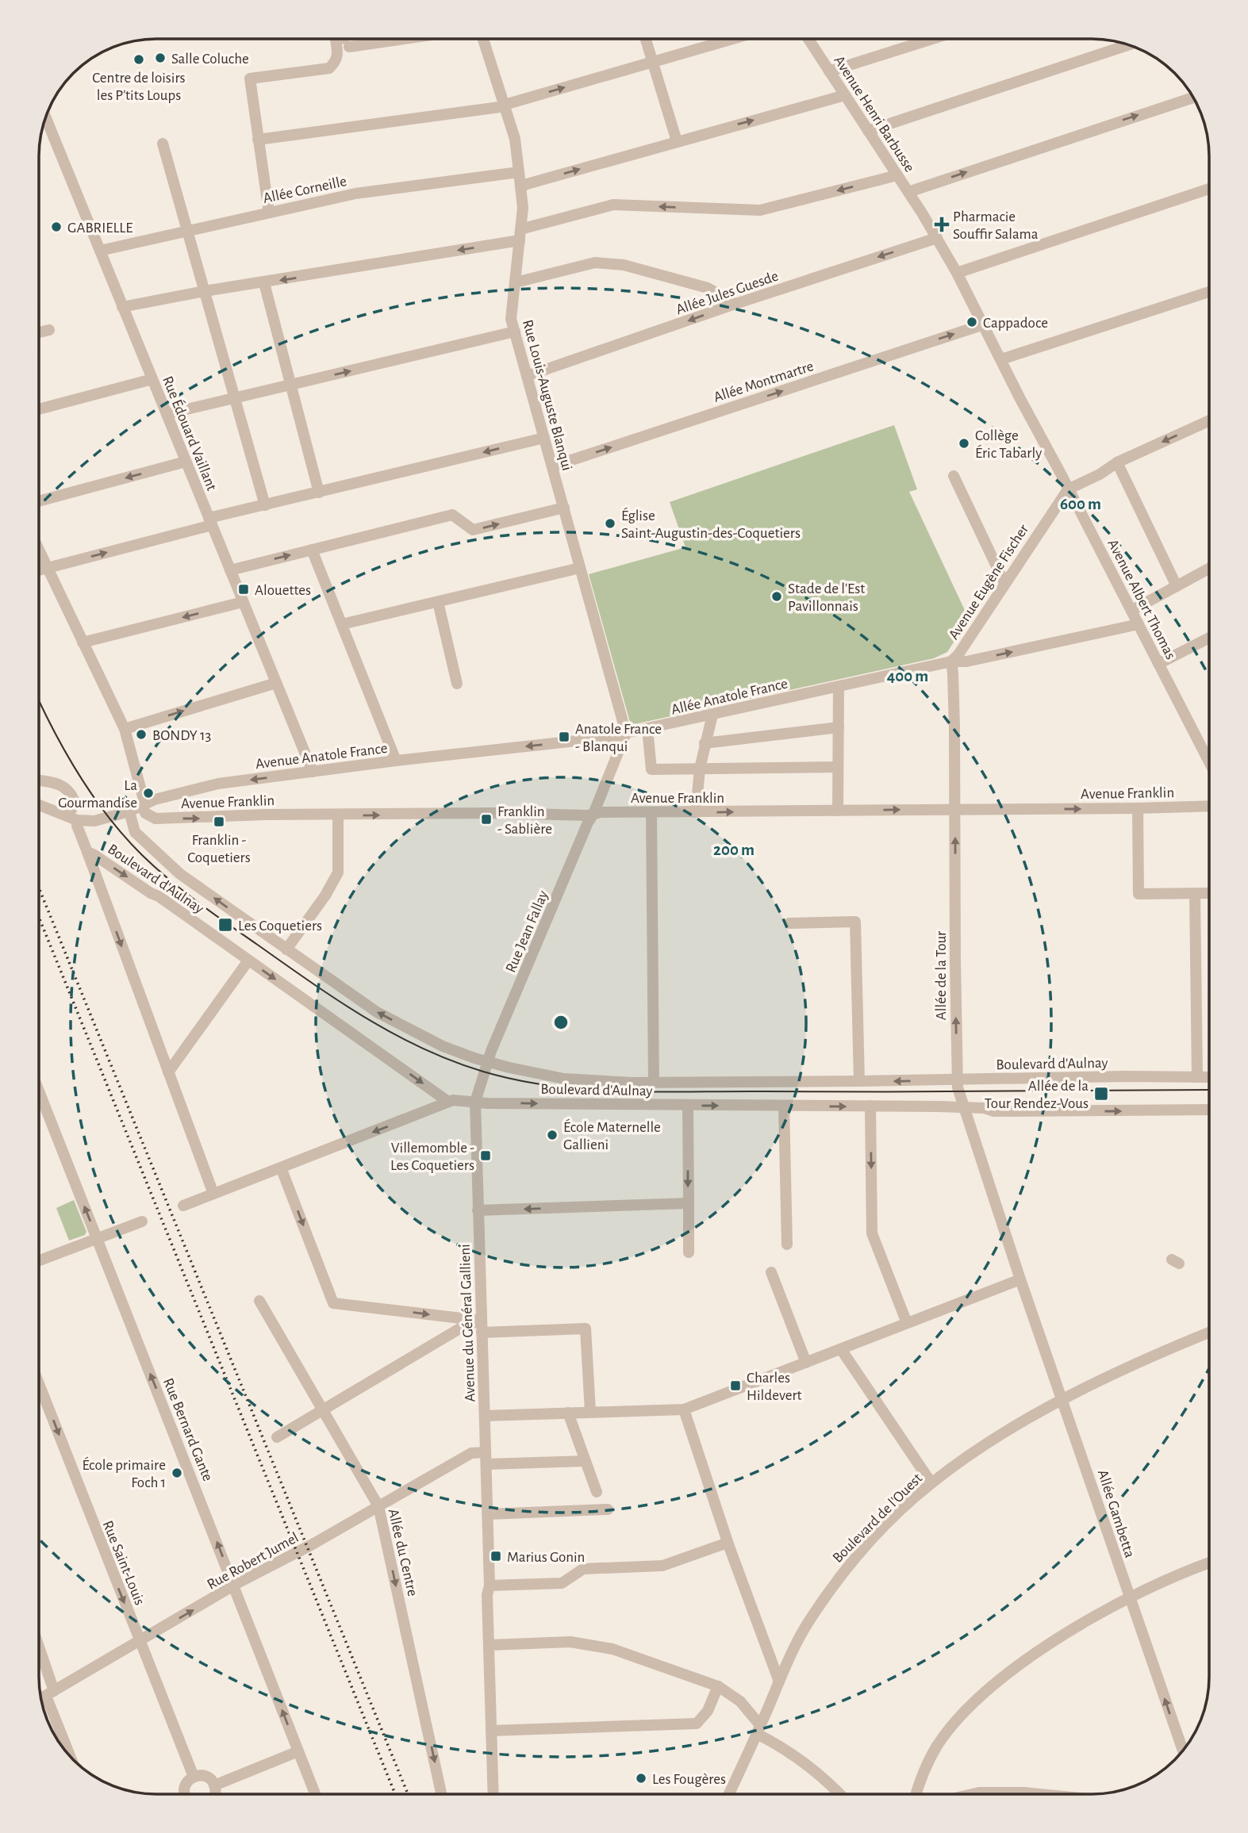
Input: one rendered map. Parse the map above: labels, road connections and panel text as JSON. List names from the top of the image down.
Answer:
{
  "streets": {
    "street": [
      "Avenue Henri Barbusse",
      "Allée Corneille",
      "Allée Jules Guesde",
      "Allée Montmartre",
      "Rue Louis-Auguste Blanqui",
      "Rue Édouard Vaillant",
      "Avenue Eugène Fischer",
      "Avenue Albert Thomas",
      "Allée Anatole France",
      "Avenue Anatole France",
      "Avenue Franklin",
      "Boulevard d'Aulnay",
      "Rue Jean Fallay",
      "Allée de la Tour",
      "Avenue du Général Gallieni",
      "Rue Bernard Gante",
      "Allée Gambetta",
      "Boulevard de l'Ouest",
      "Allée du Centre",
      "Rue Robert Jumel",
      "Rue Saint-Louis"
    ]
  },
  "crossings": [
    ["Avenue Henri Barbusse", "Allée Jules Guesde"],
    ["Avenue Henri Barbusse", "Avenue Albert Thomas"],
    ["Allée Corneille", "Rue Louis-Auguste Blanqui"],
    ["Allée Corneille", "Rue Édouard Vaillant"],
    ["Allée Jules Guesde", "Rue Louis-Auguste Blanqui"],
    ["Allée Montmartre", "Rue Louis-Auguste Blanqui"],
    ["Allée Montmartre", "Avenue Albert Thomas"],
    ["Rue Louis-Auguste Blanqui", "Allée Anatole France"],
    ["Rue Louis-Auguste Blanqui", "Avenue Anatole France"],
    ["Rue Louis-Auguste Blanqui", "Rue Jean Fallay"],
    ["Rue Édouard Vaillant", "Avenue Anatole France"],
    ["Avenue Eugène Fischer", "Avenue Albert Thomas"],
    ["Avenue Eugène Fischer", "Allée Anatole France"],
    ["Avenue Eugène Fischer", "Allée de la Tour"],
    ["Avenue Albert Thomas", "Allée Anatole France"],
    ["Allée Anatole France", "Avenue Anatole France"],
    ["Allée Anatole France", "Rue Jean Fallay"],
    ["Allée Anatole France", "Allée de la Tour"],
    ["Avenue Anatole France", "Avenue Franklin"],
    ["Avenue Anatole France", "Boulevard d'Aulnay"],
    ["Avenue Anatole France", "Rue Jean Fallay"],
    ["Avenue Franklin", "Rue Jean Fallay"],
    ["Avenue Franklin", "Allée de la Tour"],
    ["Boulevard d'Aulnay", "Rue Jean Fallay"],
    ["Boulevard d'Aulnay", "Allée de la Tour"],
    ["Boulevard d'Aulnay", "Avenue du Général Gallieni"],
    ["Rue Jean Fallay", "Avenue du Général Gallieni"],
    ["Allée de la Tour", "Allée Gambetta"],
    ["Avenue du Général Gallieni", "Rue Robert Jumel"],
    ["Rue Bernard Gante", "Rue Robert Jumel"],
    ["Allée Gambetta", "Boulevard de l'Ouest"],
    ["Allée du Centre", "Rue Robert Jumel"],
    ["Rue Robert Jumel", "Rue Saint-Louis"]
  ],
  "one_way": [
    "Allée Montmartre",
    "Allée Anatole France",
    "Allée de la Tour",
    "Rue Bernard Gante",
    "Allée du Centre",
    "Rue Saint-Louis"
  ],
  "places": {
    "other": [
      "Salle Coluche",
      "Centre de loisirs les P'tits Loups",
      "GABRIELLE",
      "Cappadoce",
      "Collège Éric Tabarly",
      "Église Saint-Augustin-des-Coquetiers",
      "Stade de l'Est Pavillonnais",
      "BONDY 13",
      "La Gourmandise",
      "École Maternelle Gallieni",
      "École primaire Foch 1",
      "Les Fougères"
    ],
    "health": ["Pharmacie Souffir Salama"],
    "transit": [
      "Alouettes",
      "Anatole France - Blanqui",
      "Franklin - Sablière",
      "Franklin - Coquetiers",
      "Les Coquetiers",
      "Allée de la Tour Rendez-Vous",
      "Villemomble - Les Coquetiers",
      "Charles Hildevert",
      "Marius Gonin"
    ]
  },
  "rings": ["600 m", "400 m", "200 m"]
}
